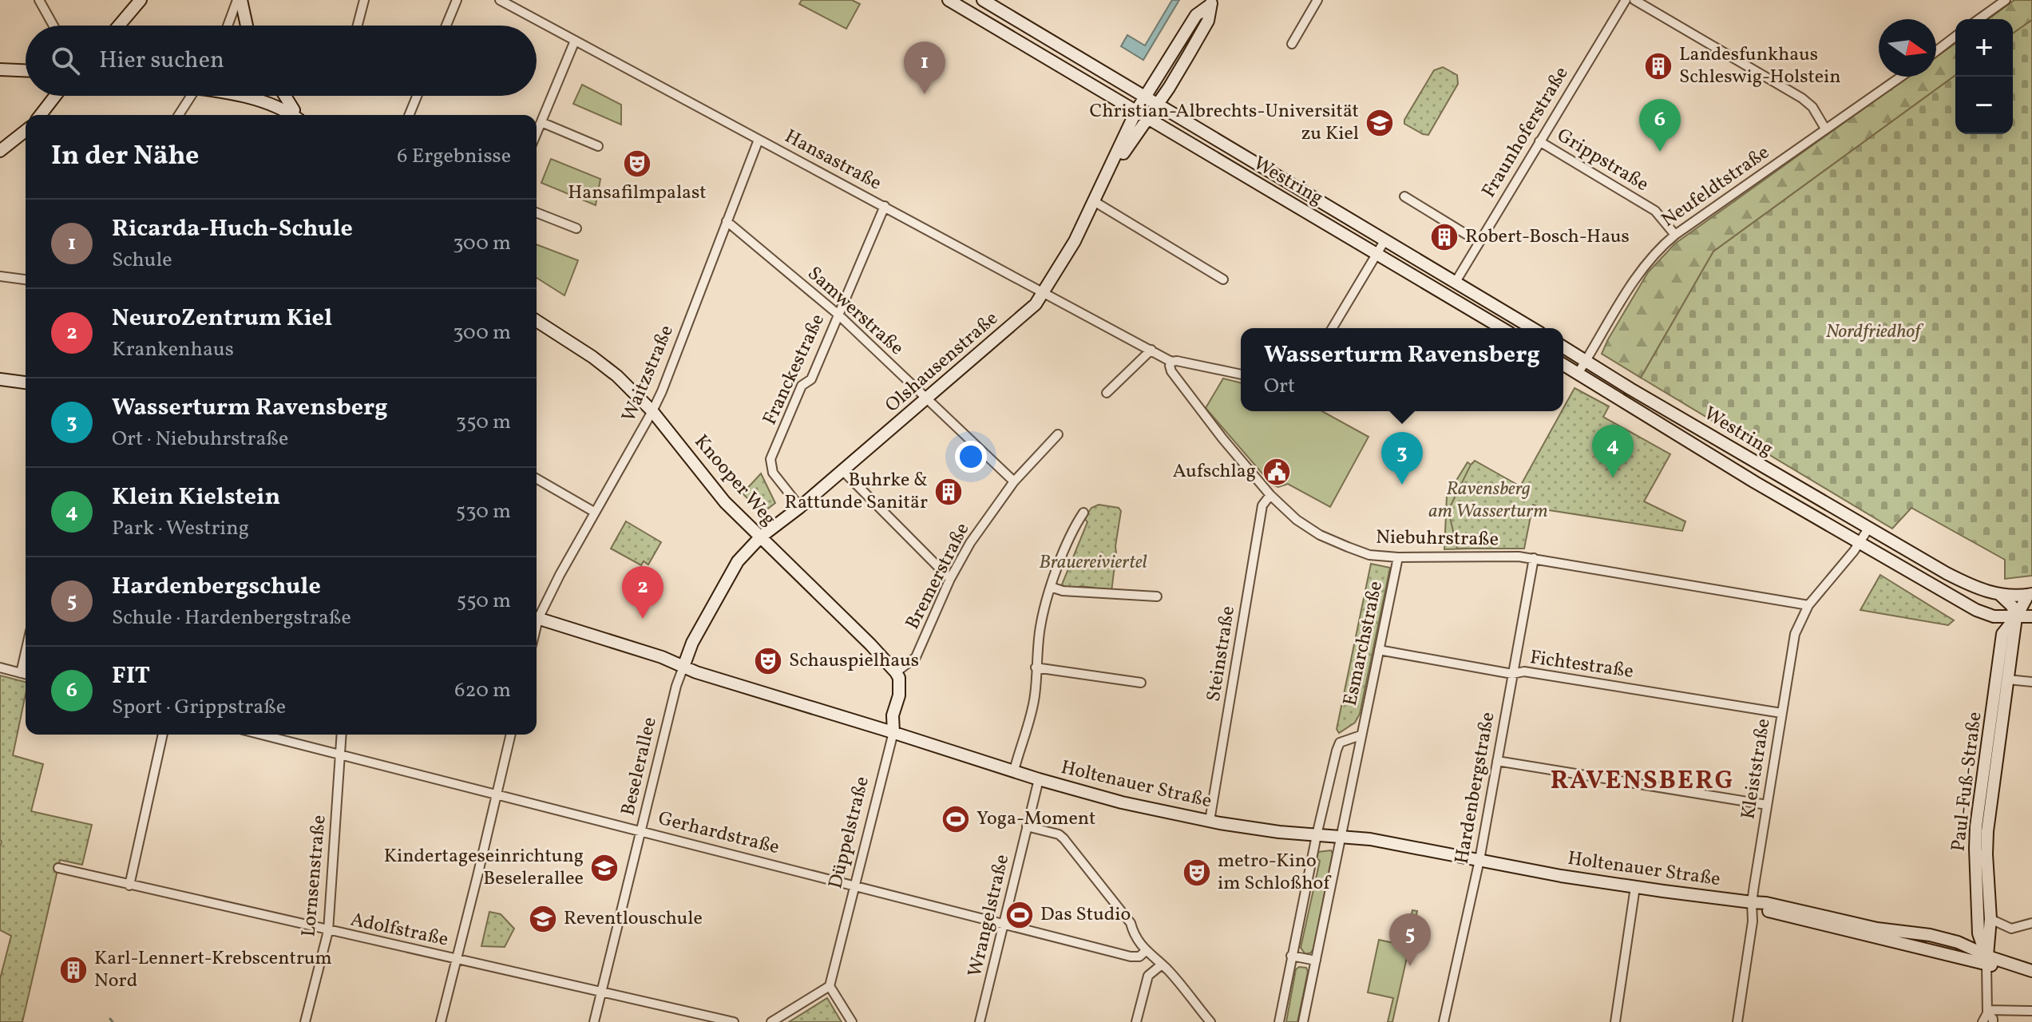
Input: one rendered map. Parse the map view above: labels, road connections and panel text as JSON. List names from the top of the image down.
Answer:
{
  "streets": {
    "main road": [
      "Westring",
      "Olshausenstraße",
      "Knooper Weg",
      "Beselerallee",
      "Paul-Fuß-Straße",
      "Holtenauer Straße",
      "Düppelstraße"
    ],
    "street": [
      "Fraunhoferstraße",
      "Hansastraße",
      "Grippstraße",
      "Neufeldtstraße",
      "Samwerstraße",
      "Franckestraße",
      "Waitzstraße",
      "Niebuhrstraße",
      "Bremerstraße",
      "Esmarchstraße",
      "Steinstraße",
      "Fichtestraße",
      "Kleiststraße",
      "Hardenbergstraße",
      "Gerhardstraße",
      "Lornsenstraße",
      "Wrangelstraße",
      "Adolfstraße"
    ]
  },
  "crossings": [
    ["Fraunhoferstraße", "Grippstraße"],
    ["Fraunhoferstraße", "Westring"],
    ["Hansastraße", "Olshausenstraße"],
    ["Hansastraße", "Franckestraße"],
    ["Hansastraße", "Waitzstraße"],
    ["Grippstraße", "Neufeldtstraße"],
    ["Westring", "Neufeldtstraße"],
    ["Westring", "Olshausenstraße"],
    ["Westring", "Kleiststraße"],
    ["Samwerstraße", "Olshausenstraße"],
    ["Samwerstraße", "Franckestraße"],
    ["Samwerstraße", "Waitzstraße"],
    ["Samwerstraße", "Bremerstraße"],
    ["Olshausenstraße", "Franckestraße"],
    ["Olshausenstraße", "Knooper Weg"],
    ["Olshausenstraße", "Beselerallee"],
    ["Waitzstraße", "Knooper Weg"],
    ["Knooper Weg", "Bremerstraße"],
    ["Knooper Weg", "Beselerallee"],
    ["Knooper Weg", "Düppelstraße"],
    ["Niebuhrstraße", "Esmarchstraße"],
    ["Niebuhrstraße", "Steinstraße"],
    ["Niebuhrstraße", "Kleiststraße"],
    ["Niebuhrstraße", "Hardenbergstraße"],
    ["Bremerstraße", "Düppelstraße"],
    ["Esmarchstraße", "Fichtestraße"],
    ["Esmarchstraße", "Holtenauer Straße"],
    ["Steinstraße", "Holtenauer Straße"],
    ["Fichtestraße", "Kleiststraße"],
    ["Fichtestraße", "Hardenbergstraße"],
    ["Beselerallee", "Holtenauer Straße"],
    ["Beselerallee", "Gerhardstraße"],
    ["Beselerallee", "Adolfstraße"],
    ["Kleiststraße", "Holtenauer Straße"],
    ["Paul-Fuß-Straße", "Holtenauer Straße"],
    ["Holtenauer Straße", "Hardenbergstraße"],
    ["Holtenauer Straße", "Düppelstraße"],
    ["Holtenauer Straße", "Wrangelstraße"],
    ["Düppelstraße", "Gerhardstraße"],
    ["Gerhardstraße", "Lornsenstraße"],
    ["Gerhardstraße", "Wrangelstraße"],
    ["Lornsenstraße", "Adolfstraße"]
  ],
  "districts": ["RAVENSBERG"],
  "parks": ["Nordfriedhof", "Ravensberg am Wasserturm", "Brauereiviertel"],
  "places": {
    "building": [
      "Landesfunkhaus Schleswig-Holstein",
      "Robert-Bosch-Haus",
      "Buhrke & Rattunde Sanitär",
      "Karl-Lennert-Krebscentrum Nord"
    ],
    "school or university": ["Christian-Albrechts-Universität zu Kiel", "Kindertageseinrichtung Beselerallee", "Reventlouschule"],
    "theatre": ["Hansafilmpalast", "Schauspielhaus", "metro-Kino im Schloßhof"],
    "public building": ["Aufschlag"],
    "sports": ["Yoga-Moment", "Das Studio"]
  },
  "north": "right",
  "page": {
    "map_buttons": ["+", "−"],
    "search": "Hier suchen",
    "pins": [
      "1",
      "6",
      "4",
      "3",
      "2",
      "5"
    ],
    "heading": ["In der Nähe", "6 Ergebnisse"],
    "list": [
      {
        "mark": "1",
        "name": "Ricarda-Huch-Schule",
        "note": "Schule",
        "value": "300 m"
      },
      {
        "mark": "2",
        "name": "NeuroZentrum Kiel",
        "note": "Krankenhaus",
        "value": "300 m"
      },
      {
        "mark": "3",
        "name": "Wasserturm Ravensberg",
        "note": "Ort · Niebuhrstraße",
        "value": "350 m"
      },
      {
        "mark": "4",
        "name": "Klein Kielstein",
        "note": "Park · Westring",
        "value": "530 m"
      },
      {
        "mark": "5",
        "name": "Hardenbergschule",
        "note": "Schule · Hardenbergstraße",
        "value": "550 m"
      },
      {
        "mark": "6",
        "name": "FIT",
        "note": "Sport · Grippstraße",
        "value": "620 m"
      }
    ],
    "popup": ["Wasserturm Ravensberg", "Ort"]
  }
}
